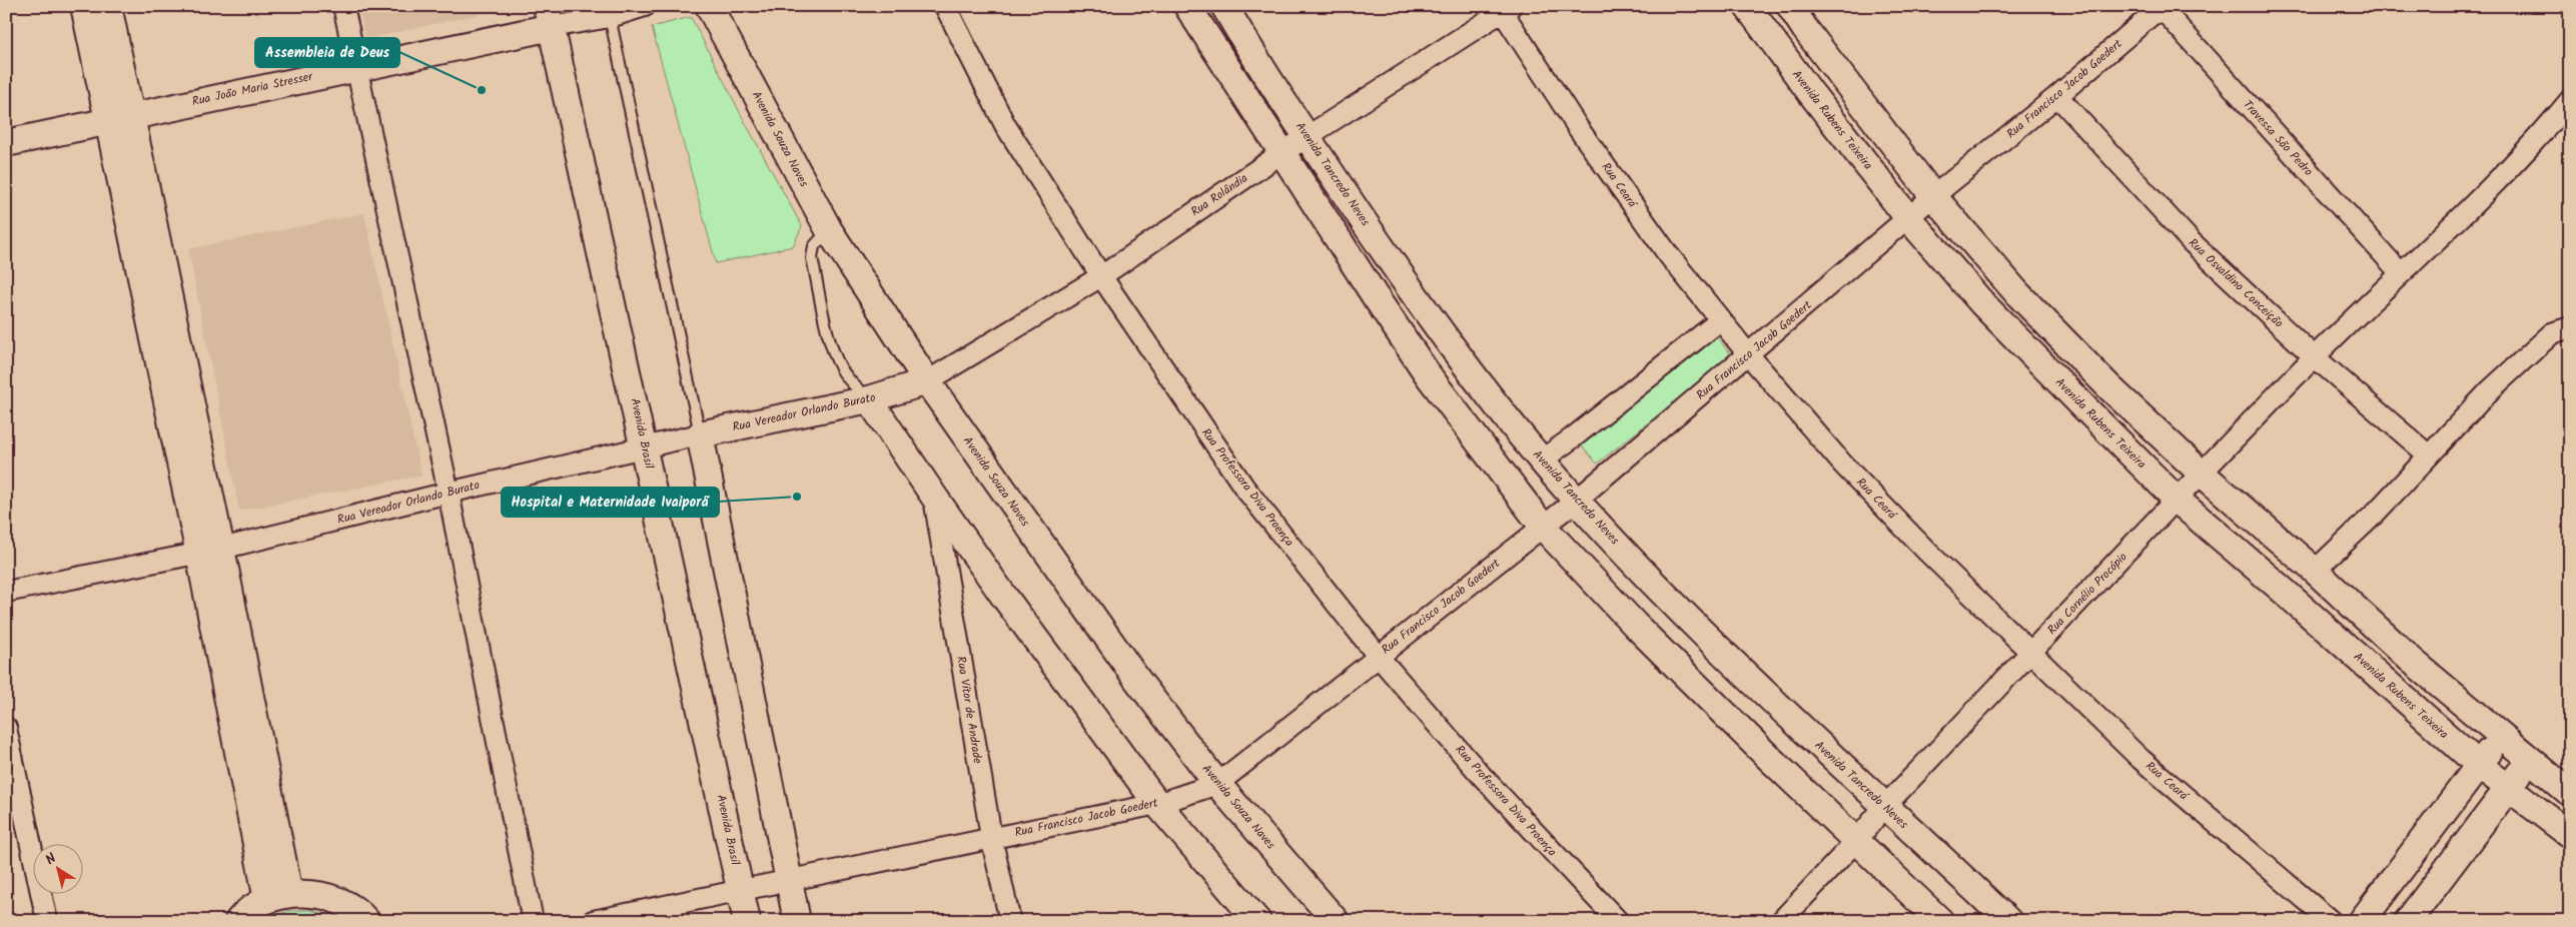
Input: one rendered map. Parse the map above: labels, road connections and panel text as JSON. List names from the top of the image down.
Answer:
{
  "streets": {
    "street": [
      "Rua João Maria Stresser",
      "Rua Francisco Jacob Goedert",
      "Avenida Rubens Teixeira",
      "Travessa São Pedro",
      "Avenida Souza Naves",
      "Avenida Tancredo Neves",
      "Rua Ceará",
      "Rua Rolândia",
      "Rua Osvaldino Conceição",
      "Rua Vereador Orlando Burato",
      "Avenida Brasil",
      "Rua Professora Diva Proença",
      "Rua Cornélio Procópio",
      "Rua Vítor de Andrade"
    ]
  },
  "crossings": [
    ["Rua João Maria Stresser", "Avenida Brasil"],
    ["Rua Francisco Jacob Goedert", "Avenida Rubens Teixeira"],
    ["Rua Francisco Jacob Goedert", "Travessa São Pedro"],
    ["Rua Francisco Jacob Goedert", "Avenida Souza Naves"],
    ["Rua Francisco Jacob Goedert", "Avenida Tancredo Neves"],
    ["Rua Francisco Jacob Goedert", "Rua Ceará"],
    ["Rua Francisco Jacob Goedert", "Rua Osvaldino Conceição"],
    ["Rua Francisco Jacob Goedert", "Avenida Brasil"],
    ["Rua Francisco Jacob Goedert", "Rua Professora Diva Proença"],
    ["Rua Francisco Jacob Goedert", "Rua Vítor de Andrade"],
    ["Avenida Rubens Teixeira", "Rua Cornélio Procópio"],
    ["Travessa São Pedro", "Rua Cornélio Procópio"],
    ["Avenida Souza Naves", "Rua Rolândia"],
    ["Avenida Souza Naves", "Rua Vereador Orlando Burato"],
    ["Avenida Tancredo Neves", "Rua Rolândia"],
    ["Avenida Tancredo Neves", "Rua Cornélio Procópio"],
    ["Rua Ceará", "Rua Rolândia"],
    ["Rua Ceará", "Rua Cornélio Procópio"],
    ["Rua Rolândia", "Rua Vereador Orlando Burato"],
    ["Rua Rolândia", "Rua Professora Diva Proença"],
    ["Rua Osvaldino Conceição", "Rua Cornélio Procópio"],
    ["Rua Vereador Orlando Burato", "Avenida Brasil"]
  ],
  "places": ["Assembleia de Deus", "Hospital e Maternidade Ivaiporã"],
  "north": "top left"
}
